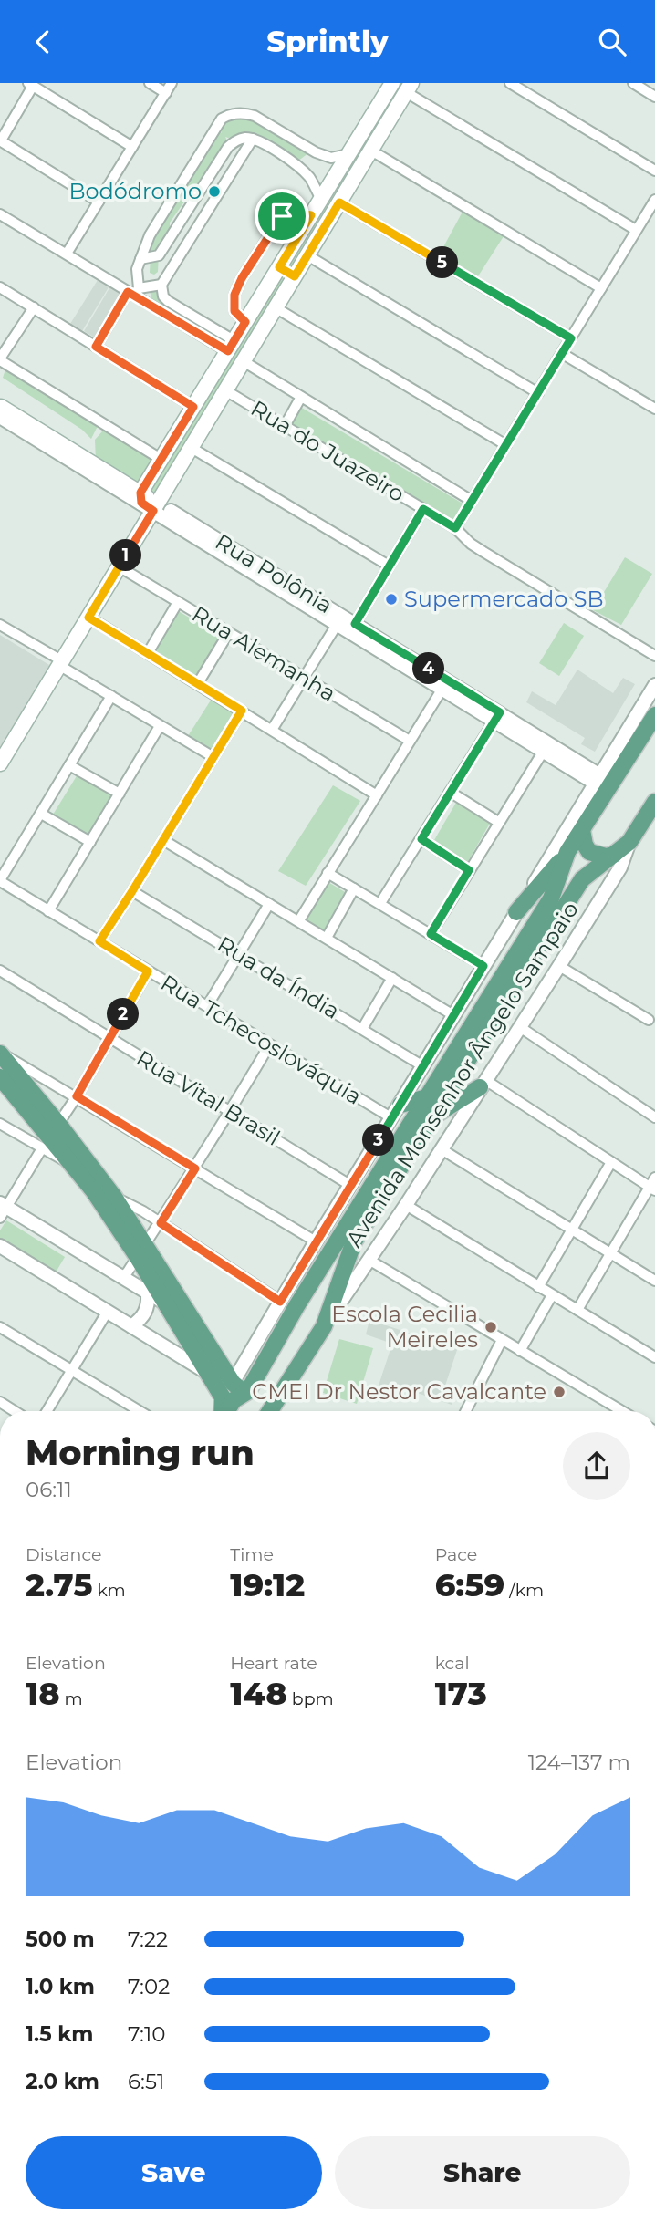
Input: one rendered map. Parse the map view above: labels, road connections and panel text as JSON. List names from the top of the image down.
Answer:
{
  "streets": {
    "main road": ["Rua Polônia", "Avenida Monsenhor Ângelo Sampaio"],
    "street": [
      "Rua do Juazeiro",
      "Rua Alemanha",
      "Rua da Índia",
      "Rua Tchecoslováquia",
      "Rua Vital Brasil"
    ]
  },
  "crossings": [
    ["Rua Polônia", "Avenida Monsenhor Ângelo Sampaio"],
    ["Rua da Índia", "Avenida Monsenhor Ângelo Sampaio"],
    ["Rua Tchecoslováquia", "Avenida Monsenhor Ângelo Sampaio"],
    ["Avenida Monsenhor Ângelo Sampaio", "Rua Vital Brasil"]
  ],
  "places": [
    "Bodódromo",
    "Supermercado SB",
    "Escola Cecilia Meireles",
    "CMEI Dr Nestor Cavalcante"
  ],
  "page": {
    "header": "Sprintly",
    "pins": [
      "5",
      "1",
      "4",
      "2",
      "3"
    ],
    "heading": ["Morning run", "06:11"],
    "stats": [
      ["Distance", "2.75 km"],
      ["Time", "19:12"],
      ["Pace", "6:59 /km"],
      ["Elevation", "18 m"],
      ["Heart rate", "148 bpm"],
      ["kcal", "173"]
    ],
    "chart": ["Elevation", "124–137 m"],
    "list": [
      {
        "name": "500 m",
        "note": "7:22"
      },
      {
        "name": "1.0 km",
        "note": "7:02"
      },
      {
        "name": "1.5 km",
        "note": "7:10"
      },
      {
        "name": "2.0 km",
        "note": "6:51"
      }
    ],
    "buttons": ["Save", "Share"]
  }
}
